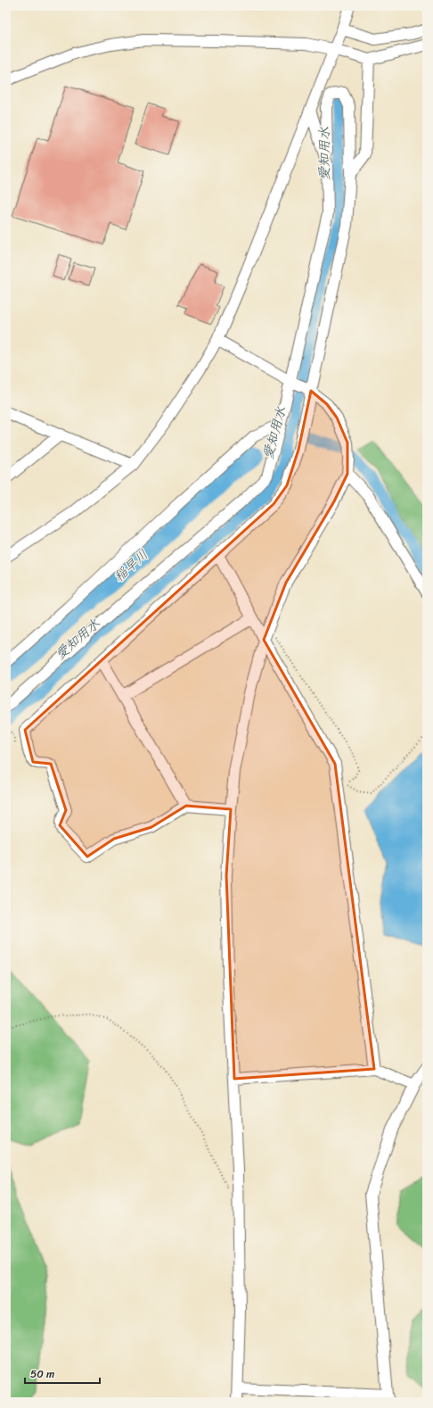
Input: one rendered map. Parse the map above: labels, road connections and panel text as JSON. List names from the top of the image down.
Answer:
{
  "water": ["愛知用水", "稲早川"],
  "scale_bar": "50 m"
}
